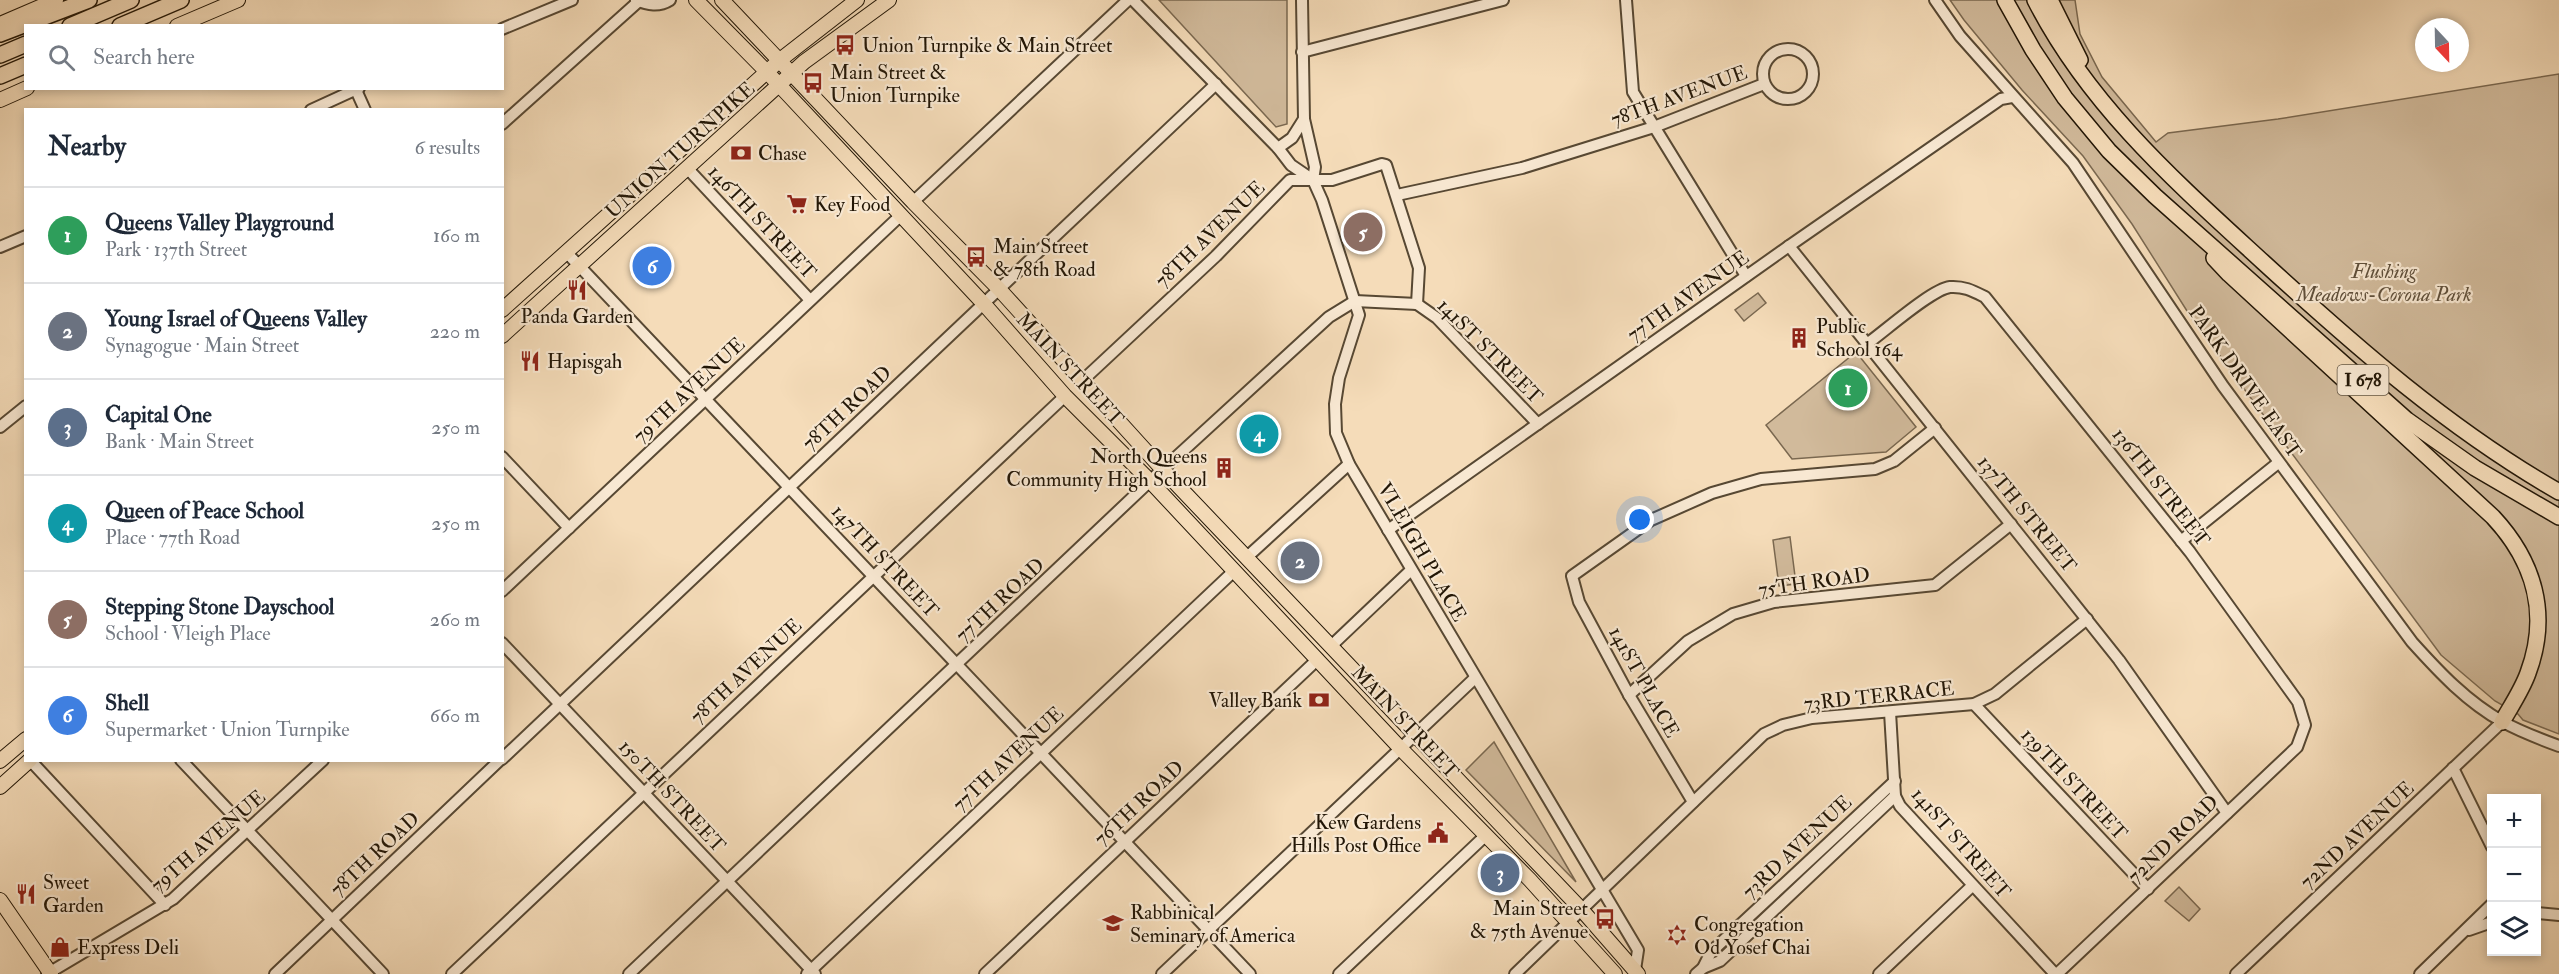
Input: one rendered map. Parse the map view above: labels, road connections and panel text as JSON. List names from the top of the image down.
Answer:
{
  "streets": {
    "highway": ["I 678"],
    "main road": ["UNION TURNPIKE", "MAIN STREET"],
    "street": [
      "78TH AVENUE",
      "146TH STREET",
      "77TH AVENUE",
      "141ST STREET",
      "PARK DRIVE EAST",
      "79TH AVENUE",
      "78TH ROAD",
      "136TH STREET",
      "137TH STREET",
      "VLEIGH PLACE",
      "147TH STREET",
      "75TH ROAD",
      "77TH ROAD",
      "141ST PLACE",
      "73RD TERRACE",
      "139TH STREET",
      "150TH STREET",
      "76TH ROAD",
      "72ND AVENUE",
      "72ND ROAD",
      "73RD AVENUE"
    ]
  },
  "crossings": [
    ["78TH AVENUE", "141ST STREET"],
    ["78TH AVENUE", "MAIN STREET"],
    ["78TH AVENUE", "VLEIGH PLACE"],
    ["78TH AVENUE", "147TH STREET"],
    ["78TH AVENUE", "150TH STREET"],
    ["UNION TURNPIKE", "146TH STREET"],
    ["UNION TURNPIKE", "MAIN STREET"],
    ["UNION TURNPIKE", "147TH STREET"],
    ["146TH STREET", "79TH AVENUE"],
    ["77TH AVENUE", "141ST STREET"],
    ["77TH AVENUE", "MAIN STREET"],
    ["77TH AVENUE", "PARK DRIVE EAST"],
    ["77TH AVENUE", "137TH STREET"],
    ["77TH AVENUE", "VLEIGH PLACE"],
    ["77TH AVENUE", "147TH STREET"],
    ["77TH AVENUE", "150TH STREET"],
    ["141ST STREET", "73RD TERRACE"],
    ["141ST STREET", "72ND ROAD"],
    ["141ST STREET", "73RD AVENUE"],
    ["MAIN STREET", "79TH AVENUE"],
    ["MAIN STREET", "78TH ROAD"],
    ["MAIN STREET", "VLEIGH PLACE"],
    ["MAIN STREET", "77TH ROAD"],
    ["MAIN STREET", "73RD TERRACE"],
    ["MAIN STREET", "76TH ROAD"],
    ["PARK DRIVE EAST", "72ND AVENUE"],
    ["79TH AVENUE", "147TH STREET"],
    ["78TH ROAD", "147TH STREET"],
    ["78TH ROAD", "150TH STREET"],
    ["136TH STREET", "137TH STREET"],
    ["136TH STREET", "72ND ROAD"],
    ["137TH STREET", "75TH ROAD"],
    ["137TH STREET", "141ST PLACE"],
    ["137TH STREET", "73RD TERRACE"],
    ["137TH STREET", "72ND ROAD"],
    ["VLEIGH PLACE", "77TH ROAD"],
    ["VLEIGH PLACE", "73RD TERRACE"],
    ["147TH STREET", "77TH ROAD"],
    ["147TH STREET", "76TH ROAD"],
    ["75TH ROAD", "141ST PLACE"],
    ["77TH ROAD", "150TH STREET"],
    ["141ST PLACE", "73RD TERRACE"],
    ["73RD TERRACE", "139TH STREET"],
    ["139TH STREET", "72ND ROAD"]
  ],
  "parks": ["Flushing Meadows-Corona Park"],
  "places": {
    "bus stop": [
      "Union Turnpike & Main Street",
      "Main Street & Union Turnpike",
      "Main Street & 78th Road",
      "Main Street & 75th Avenue"
    ],
    "bank": ["Chase", "Valley Bank"],
    "supermarket": ["Key Food"],
    "restaurant": ["Panda Garden", "Hapisgah", "Sweet Garden"],
    "building": ["Public School 164", "North Queens Community High School"],
    "public building": ["Kew Gardens Hills Post Office"],
    "school or university": ["Rabbinical Seminary of America"],
    "synagogue": ["Congregation Od Yosef Chai"],
    "shop": ["Express Deli"]
  },
  "north": "bottom",
  "page": {
    "search": "Search here",
    "heading": ["Nearby", "6 results"],
    "list": [
      {
        "mark": "1",
        "name": "Queens Valley Playground",
        "note": "Park · 137th Street",
        "value": "160 m"
      },
      {
        "mark": "2",
        "name": "Young Israel of Queens Valley",
        "note": "Synagogue · Main Street",
        "value": "220 m"
      },
      {
        "mark": "3",
        "name": "Capital One",
        "note": "Bank · Main Street",
        "value": "250 m"
      },
      {
        "mark": "4",
        "name": "Queen of Peace School",
        "note": "Place · 77th Road",
        "value": "250 m"
      },
      {
        "mark": "5",
        "name": "Stepping Stone Dayschool",
        "note": "School · Vleigh Place",
        "value": "260 m"
      },
      {
        "mark": "6",
        "name": "Shell",
        "note": "Supermarket · Union Turnpike",
        "value": "660 m"
      }
    ],
    "pins": [
      "5",
      "6",
      "1",
      "4",
      "2",
      "3"
    ],
    "map_buttons": ["+", "−"]
  }
}
